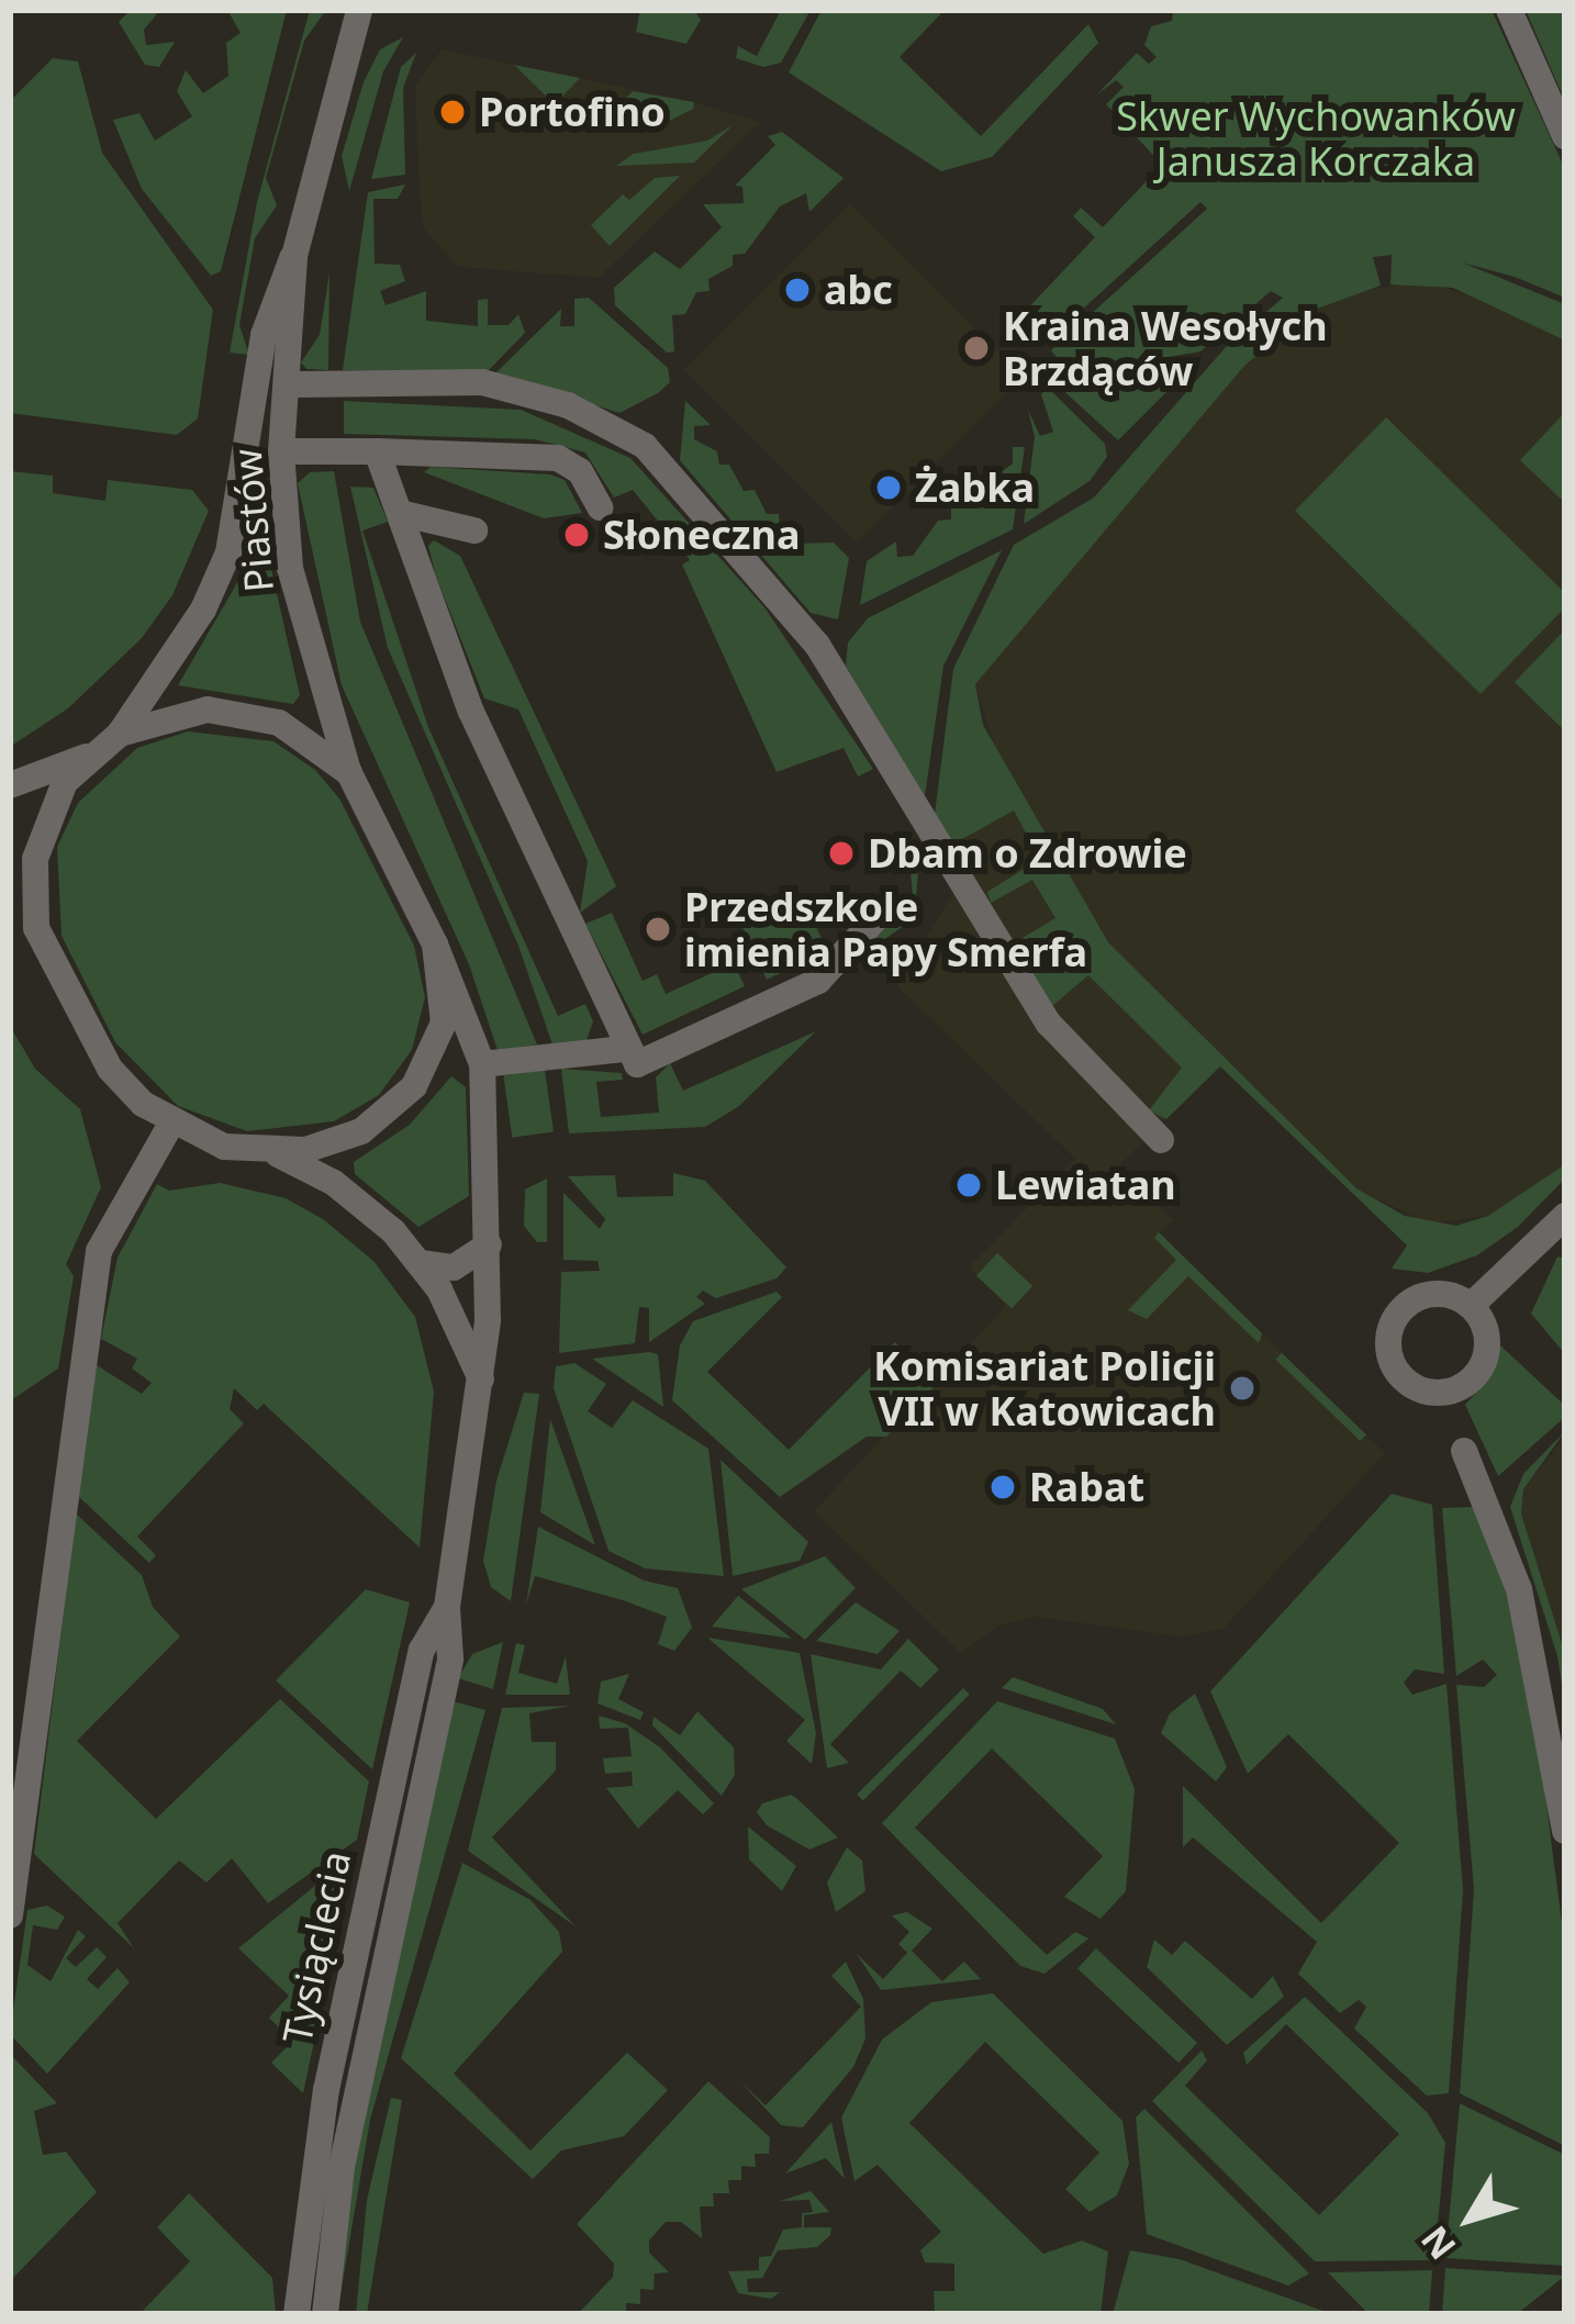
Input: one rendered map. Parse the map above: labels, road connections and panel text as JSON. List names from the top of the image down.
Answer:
{
  "streets": {
    "street": ["Piastów", "Tysiąclecia"]
  },
  "crossings": [
    ["Piastów", "Tysiąclecia"]
  ],
  "parks": ["Skwer Wychowanków Janusza Korczaka"],
  "places": [
    "Portofino",
    "abc",
    "Kraina Wesołych Brzdąców",
    "Żabka",
    "Słoneczna",
    "Dbam o Zdrowie",
    "Przedszkole imienia Papy Smerfa",
    "Lewiatan",
    "Komisariat Policji VII w Katowicach",
    "Rabat"
  ],
  "north": "bottom left"
}
